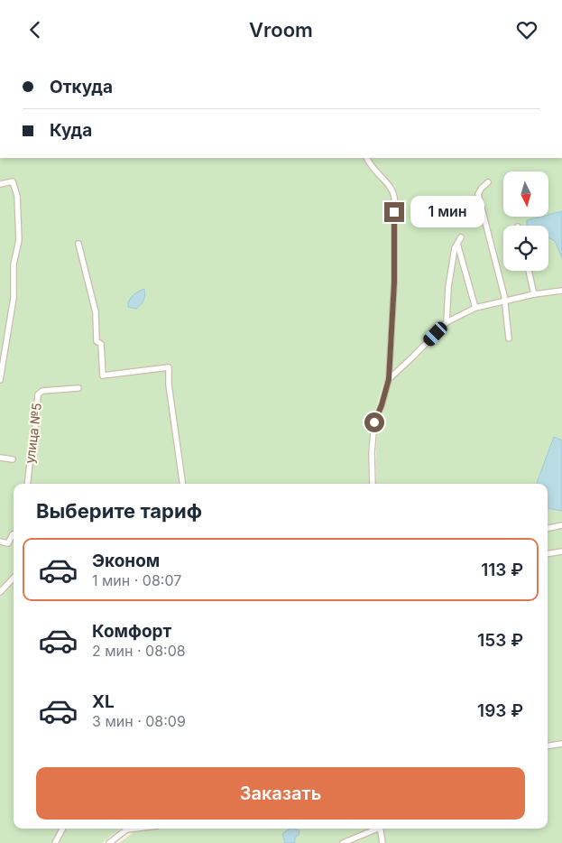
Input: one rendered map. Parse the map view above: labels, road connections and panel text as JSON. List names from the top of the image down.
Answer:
{
  "streets": {
    "street": ["улица №5"]
  },
  "north": "bottom",
  "page": {
    "header": "Vroom",
    "banner": ["Откуда", "Куда"],
    "bubble": "1 мин",
    "heading": "Выберите тариф",
    "list": [
      {
        "name": "Эконом",
        "note": "1 мин · 08:07",
        "value": "113 ₽"
      },
      {
        "name": "Комфорт",
        "note": "2 мин · 08:08",
        "value": "153 ₽"
      },
      {
        "name": "XL",
        "note": "3 мин · 08:09",
        "value": "193 ₽"
      }
    ],
    "buttons": "Заказать"
  }
}
